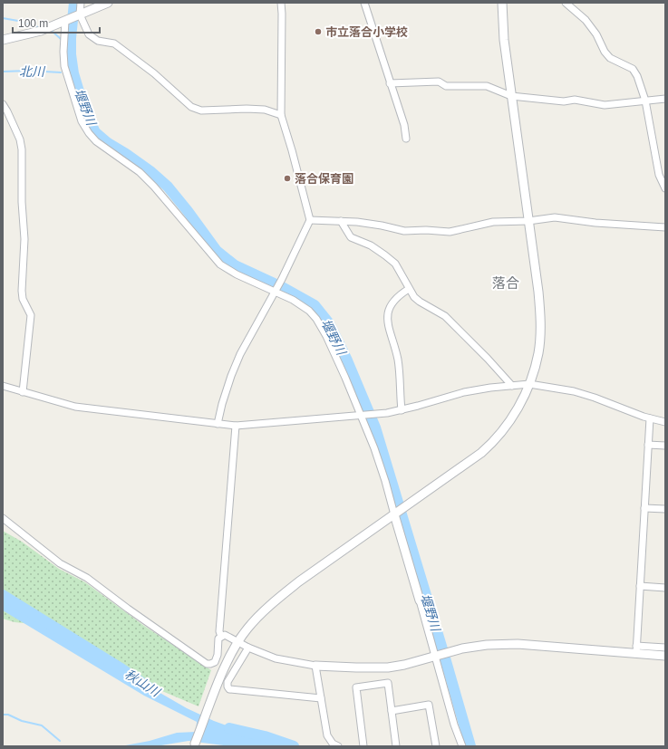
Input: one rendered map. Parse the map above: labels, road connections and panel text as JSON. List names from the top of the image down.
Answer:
{
  "districts": ["落合"],
  "water": ["北川", "堰野川", "秋山川"],
  "places": ["市立落合小学校", "落合保育園"],
  "scale_bar": "100 m"
}
